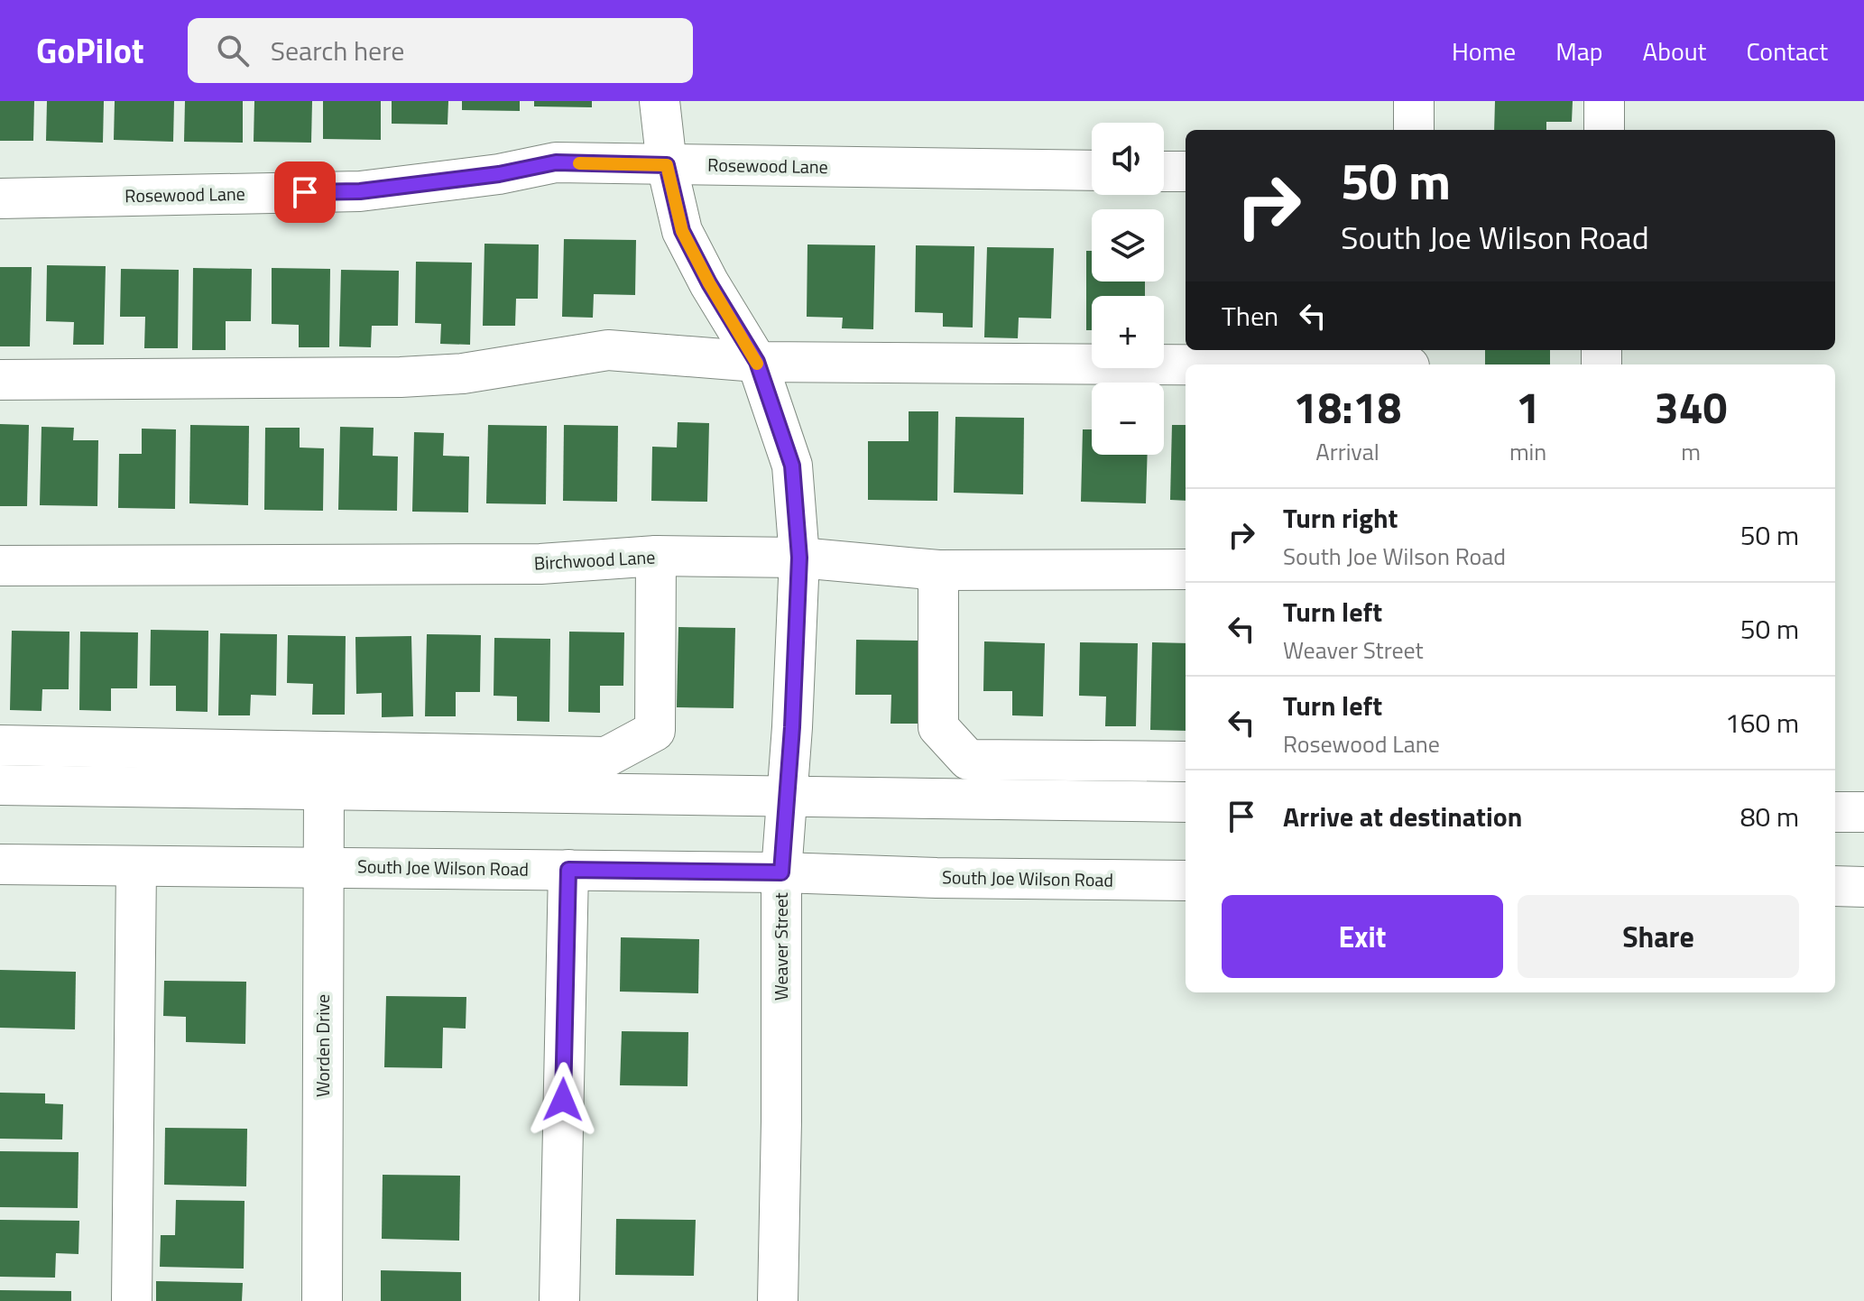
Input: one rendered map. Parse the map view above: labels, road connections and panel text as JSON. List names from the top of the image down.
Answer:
{
  "streets": {
    "street": [
      "Rosewood Lane",
      "Birchwood Lane",
      "South Joe Wilson Road",
      "Weaver Street",
      "Worden Drive"
    ]
  },
  "crossings": [
    ["Rosewood Lane", "Weaver Street"],
    ["Birchwood Lane", "Weaver Street"],
    ["South Joe Wilson Road", "Weaver Street"],
    ["South Joe Wilson Road", "Worden Drive"]
  ],
  "page": {
    "header": "GoPilot",
    "search": "Search here",
    "nav": [
      "Home",
      "Map",
      "About",
      "Contact"
    ],
    "map_buttons": ["+", "−"],
    "turn": ["50 m", "South Joe Wilson Road"],
    "then": "Then",
    "eta": [
      "18:18",
      "Arrival",
      "1",
      "min",
      "340",
      "m"
    ],
    "list": [
      {
        "name": "Turn right",
        "note": "South Joe Wilson Road",
        "value": "50 m"
      },
      {
        "name": "Turn left",
        "note": "Weaver Street",
        "value": "50 m"
      },
      {
        "name": "Turn left",
        "note": "Rosewood Lane",
        "value": "160 m"
      },
      {
        "name": "Arrive at destination",
        "value": "80 m"
      }
    ],
    "buttons": ["Exit", "Share"]
  }
}
